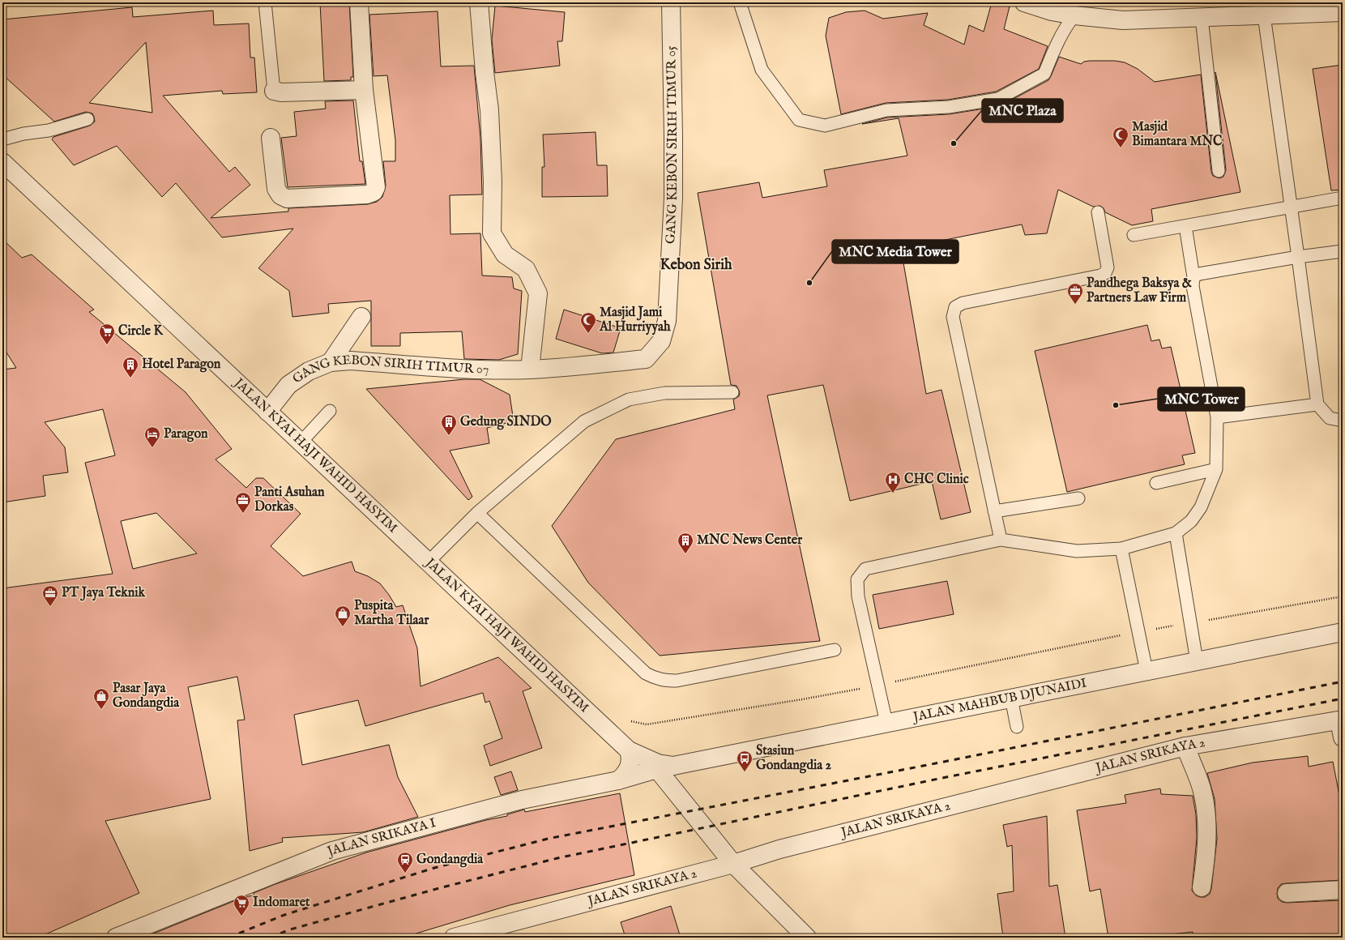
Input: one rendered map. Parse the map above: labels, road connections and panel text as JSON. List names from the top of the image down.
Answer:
{
  "streets": {
    "street": [
      "GANG KEBON SIRIH TIMUR 05",
      "GANG KEBON SIRIH TIMUR 07",
      "JALAN KYAI HAJI WAHID HASYIM",
      "JALAN MAHBUB DJUNAIDI",
      "JALAN SRIKAYA 2",
      "JALAN SRIKAYA I"
    ]
  },
  "crossings": [
    ["GANG KEBON SIRIH TIMUR 05", "GANG KEBON SIRIH TIMUR 07"],
    ["GANG KEBON SIRIH TIMUR 07", "JALAN KYAI HAJI WAHID HASYIM"],
    ["JALAN KYAI HAJI WAHID HASYIM", "JALAN MAHBUB DJUNAIDI"],
    ["JALAN KYAI HAJI WAHID HASYIM", "JALAN SRIKAYA I"],
    ["JALAN MAHBUB DJUNAIDI", "JALAN SRIKAYA I"]
  ],
  "districts": ["Kebon Sirih"],
  "places": {
    "other": ["MNC Plaza", "MNC Media Tower", "MNC Tower"],
    "mosque": ["Masjid Bimantara MNC", "Masjid Jami Al Hurriyyah"],
    "office": ["Pandhega Baksya & Partners Law Firm", "Panti Asuhan Dorkas", "PT Jaya Teknik"],
    "supermarket": ["Circle K", "Indomaret"],
    "building": ["Hotel Paragon", "Gedung SINDO", "MNC News Center"],
    "hotel": ["Paragon"],
    "hospital": ["CHC Clinic"],
    "shop": ["Puspita Martha Tilaar", "Pasar Jaya Gondangdia"],
    "bus stop": ["Stasiun Gondangdia 2"],
    "station": ["Gondangdia"]
  }
}
